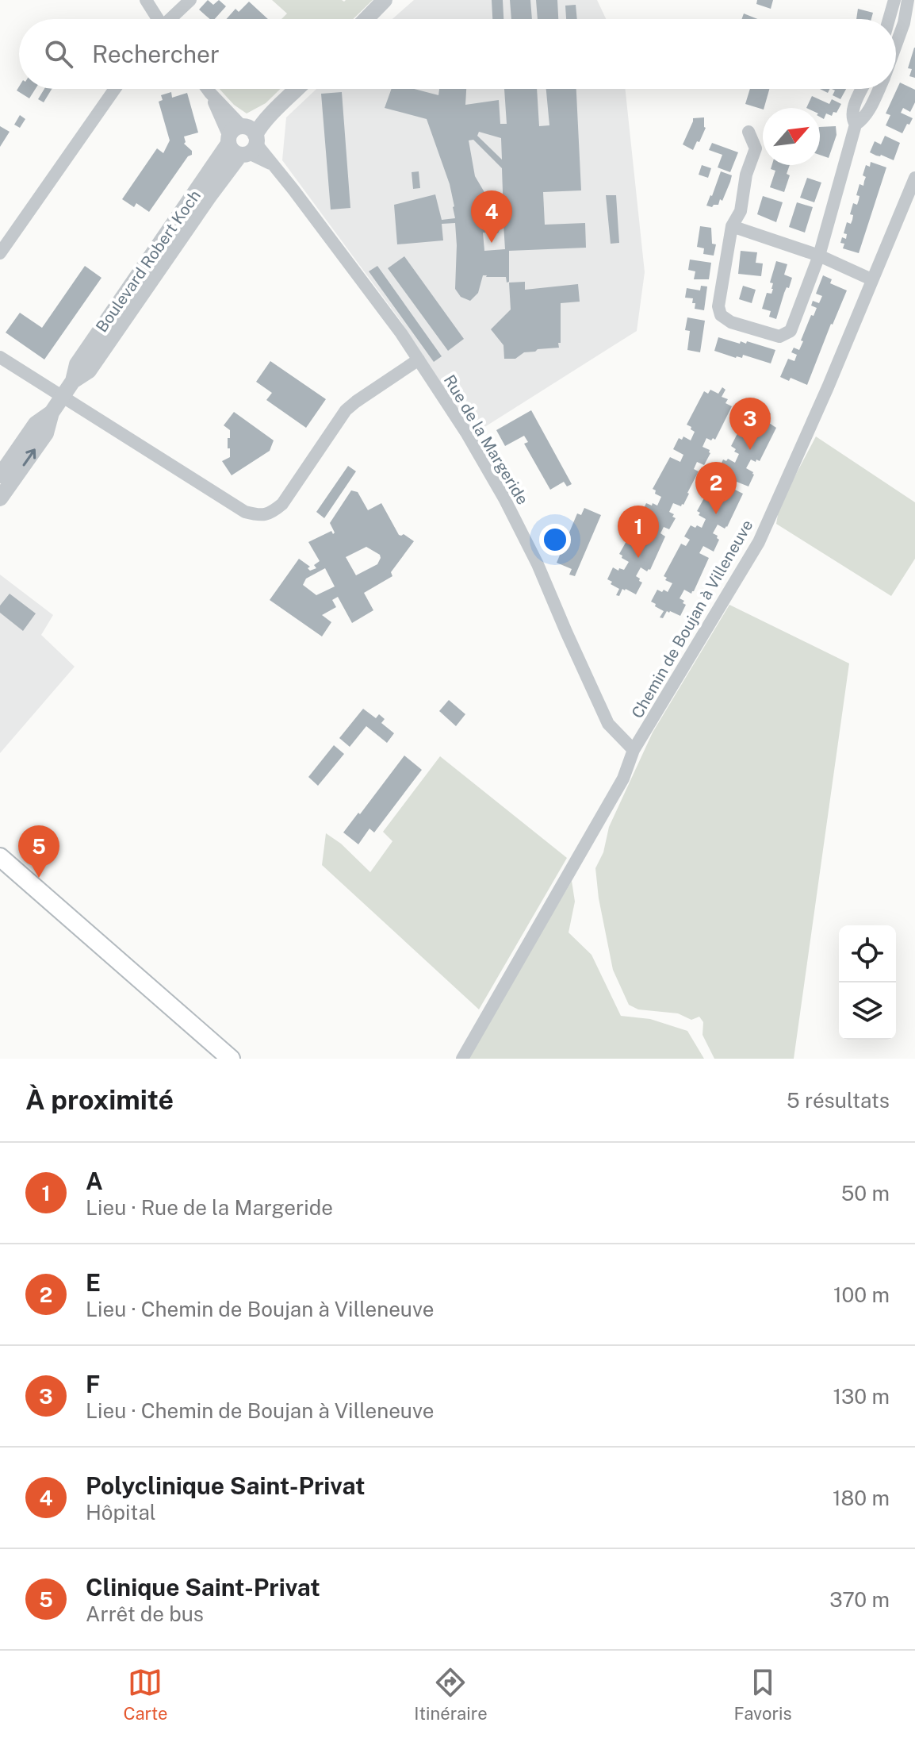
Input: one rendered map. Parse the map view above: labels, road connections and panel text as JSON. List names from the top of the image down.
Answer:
{
  "streets": {
    "street": ["Boulevard Robert Koch", "Rue de la Margeride", "Chemin de Boujan à Villeneuve"]
  },
  "crossings": [
    ["Boulevard Robert Koch", "Rue de la Margeride"],
    ["Rue de la Margeride", "Chemin de Boujan à Villeneuve"]
  ],
  "north": "top right",
  "page": {
    "search": "Rechercher",
    "pins": [
      "4",
      "3",
      "2",
      "1",
      "5"
    ],
    "heading": ["À proximité", "5 résultats"],
    "list": [
      {
        "mark": "1",
        "name": "A",
        "note": "Lieu · Rue de la Margeride",
        "value": "50 m"
      },
      {
        "mark": "2",
        "name": "E",
        "note": "Lieu · Chemin de Boujan à Villeneuve",
        "value": "100 m"
      },
      {
        "mark": "3",
        "name": "F",
        "note": "Lieu · Chemin de Boujan à Villeneuve",
        "value": "130 m"
      },
      {
        "mark": "4",
        "name": "Polyclinique Saint-Privat",
        "note": "Hôpital",
        "value": "180 m"
      },
      {
        "mark": "5",
        "name": "Clinique Saint-Privat",
        "note": "Arrêt de bus",
        "value": "370 m"
      }
    ],
    "nav": ["Carte", "Itinéraire", "Favoris"]
  }
}
